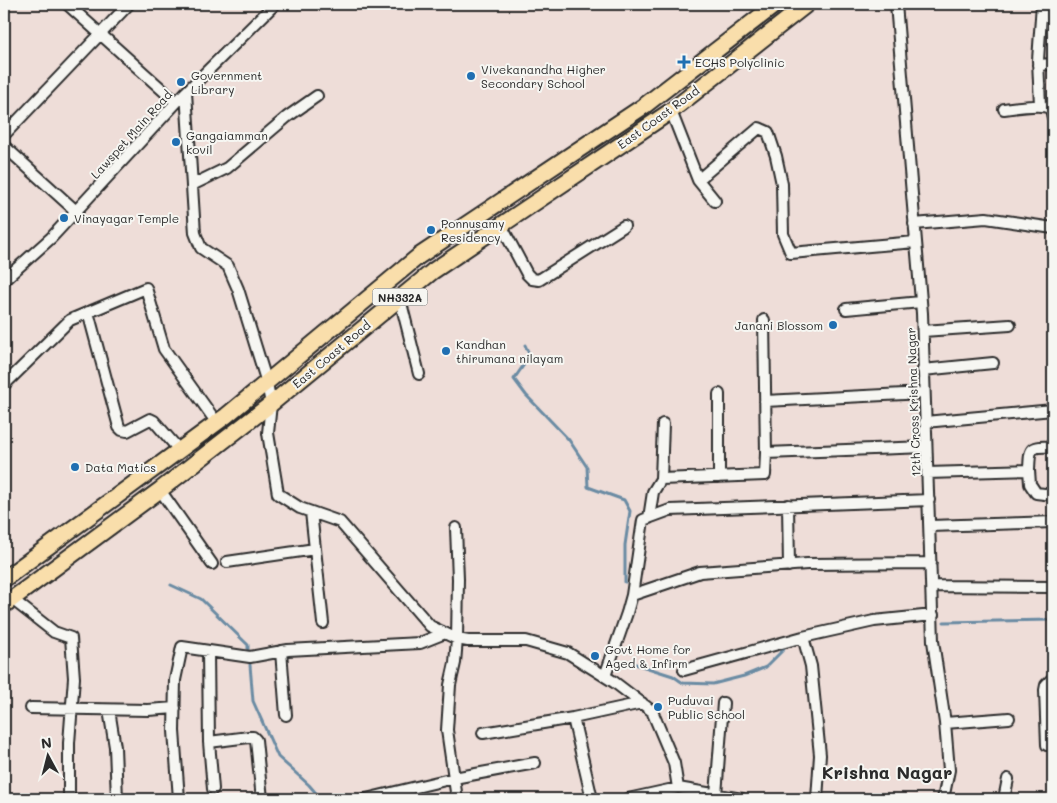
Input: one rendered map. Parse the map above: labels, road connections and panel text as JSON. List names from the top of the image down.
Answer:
{
  "streets": {
    "highway": ["East Coast Road", "NH332A"],
    "street": ["Lawspet Main Road", "12th Cross Krishna Nagar"]
  },
  "districts": ["Krishna Nagar"],
  "places": {
    "health": ["ECHS Polyclinic"],
    "other": [
      "Vivekanandha Higher Secondary School",
      "Government Library",
      "Gangaiamman kovil",
      "Vinayagar Temple",
      "Ponnusamy Residency",
      "Janani Blossom",
      "Kandhan thirumana nilayam",
      "Data Matics",
      "Govt Home for Aged & Infirm",
      "Puduvai Public School"
    ]
  },
  "north": "top"
}
